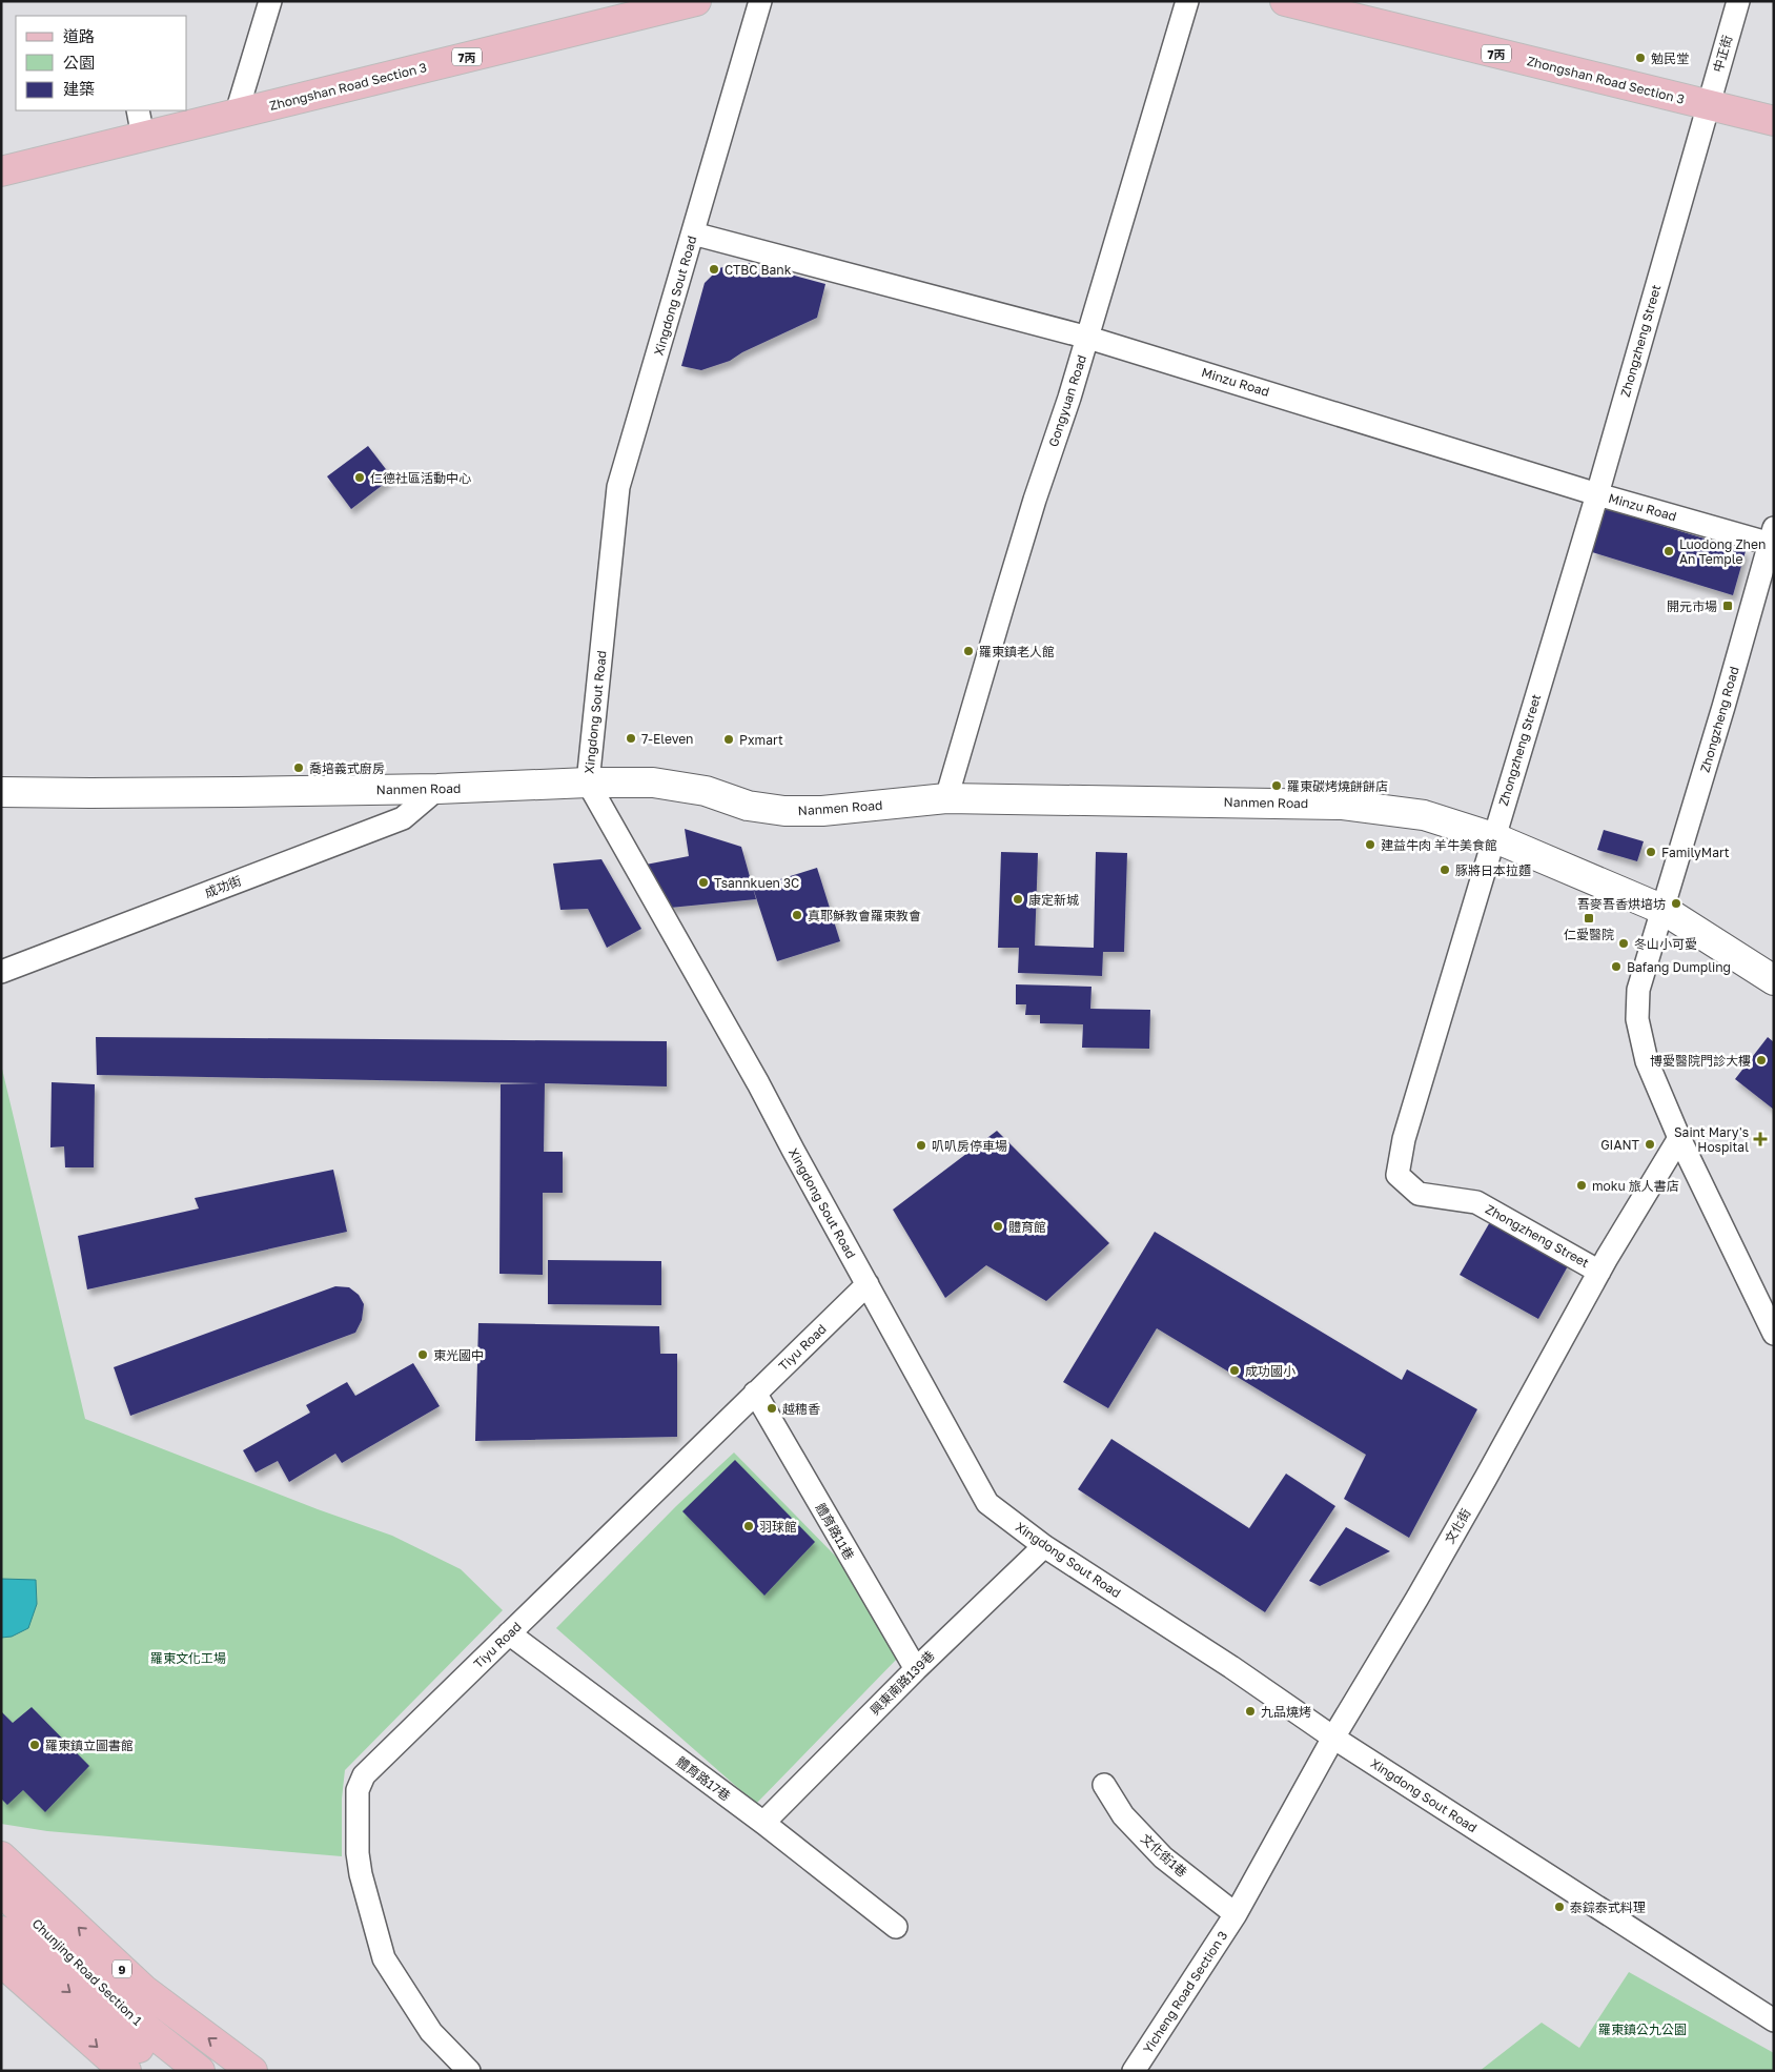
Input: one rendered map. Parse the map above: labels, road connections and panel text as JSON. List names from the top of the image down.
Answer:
{
  "streets": {
    "main road": [
      "7丙",
      "Zhongshan Road Section 3",
      "9",
      "Chunjing Road Section 1"
    ],
    "street": [
      "中正街",
      "Xingdong Sout Road",
      "Zhongzheng Street",
      "Minzu Road",
      "Gongyuan Road",
      "Zhongzheng Road",
      "Nanmen Road",
      "成功街",
      "Tiyu Road",
      "文化街",
      "體育路11巷",
      "興東南路139巷",
      "體育路17巷",
      "文化街1巷",
      "Yicheng Road Section 3"
    ]
  },
  "crossings": [
    ["中正街", "Zhongshan Road Section 3"],
    ["中正街", "Zhongzheng Street"],
    ["Zhongshan Road Section 3", "Zhongzheng Street"],
    ["Xingdong Sout Road", "Minzu Road"],
    ["Xingdong Sout Road", "Nanmen Road"],
    ["Xingdong Sout Road", "Tiyu Road"],
    ["Xingdong Sout Road", "文化街"],
    ["Xingdong Sout Road", "興東南路139巷"],
    ["Zhongzheng Street", "Minzu Road"],
    ["Zhongzheng Street", "Nanmen Road"],
    ["Zhongzheng Street", "文化街"],
    ["Minzu Road", "Gongyuan Road"],
    ["Minzu Road", "Zhongzheng Road"],
    ["Gongyuan Road", "Nanmen Road"],
    ["Zhongzheng Road", "Nanmen Road"],
    ["Zhongzheng Road", "文化街"],
    ["Nanmen Road", "成功街"],
    ["Tiyu Road", "體育路11巷"],
    ["Tiyu Road", "體育路17巷"],
    ["文化街", "文化街1巷"],
    ["文化街", "Yicheng Road Section 3"],
    ["體育路11巷", "興東南路139巷"],
    ["興東南路139巷", "體育路17巷"],
    ["文化街1巷", "Yicheng Road Section 3"]
  ],
  "parks": ["羅東文化工場", "羅東鎮公九公園"],
  "places": {
    "other": [
      "勉民堂",
      "CTBC Bank",
      "仁德社區活動中心",
      "Luodong Zhen An Temple",
      "羅東鎮老人館",
      "7-Eleven",
      "Pxmart",
      "喬培義式廚房",
      "羅東碳烤燒餅餅店",
      "建益牛肉 羊牛美食館",
      "FamilyMart",
      "豚將日本拉麵",
      "Tsannkuen 3C",
      "康定新城",
      "吾麥吾香烘培坊",
      "真耶穌教會羅東教會",
      "冬山小可愛",
      "Bafang Dumpling",
      "博愛醫院門診大樓",
      "GIANT",
      "叭叭房停車場",
      "moku 旅人書店",
      "體育館",
      "東光國中",
      "成功國小",
      "越穗香",
      "羽球館",
      "九品燒烤",
      "羅東鎮立圖書館",
      "泰錝泰式料理"
    ],
    "transit": ["開元市場", "仁愛醫院"],
    "health": ["Saint Mary's Hospital"]
  },
  "legend": ["道路", "公園", "建築"]
}
